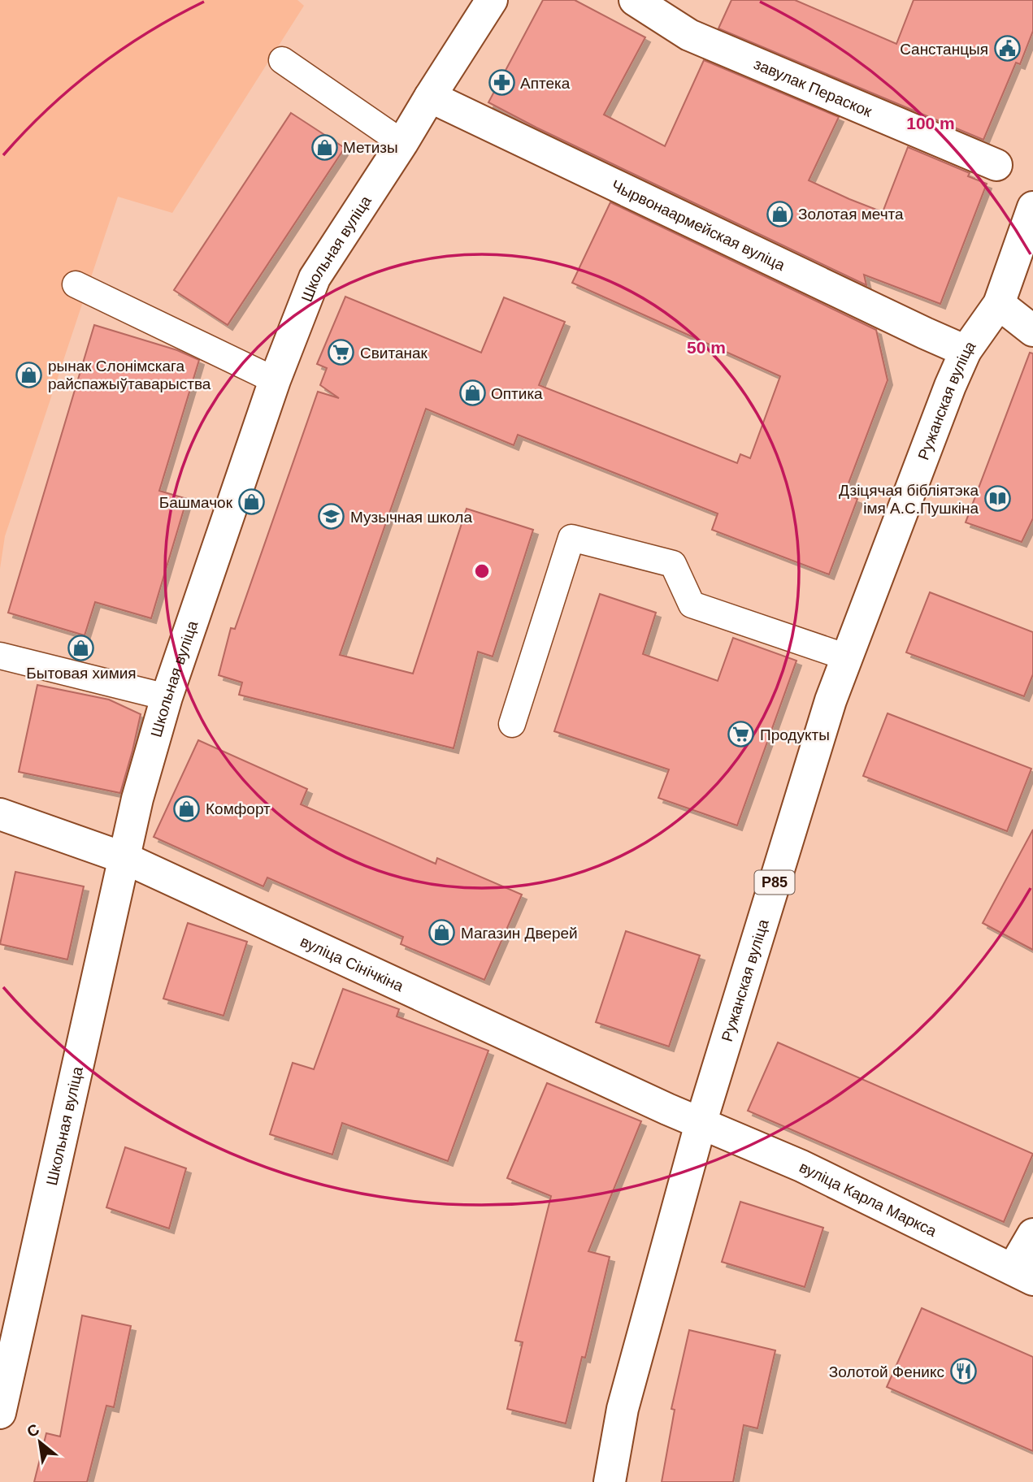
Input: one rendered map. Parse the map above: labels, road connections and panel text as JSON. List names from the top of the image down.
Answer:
{
  "streets": {
    "street": [
      "завулак Пераскок",
      "Чырвонаармейская вуліца",
      "Школьная вуліца",
      "Ружанская вуліца",
      "Р85",
      "вуліца Сінічкіна",
      "вуліца Карла Маркса"
    ]
  },
  "crossings": [
    ["Чырвонаармейская вуліца", "Школьная вуліца"],
    ["Чырвонаармейская вуліца", "Ружанская вуліца"],
    ["Школьная вуліца", "вуліца Сінічкіна"],
    ["Ружанская вуліца", "Р85"],
    ["Ружанская вуліца", "вуліца Сінічкіна"],
    ["Ружанская вуліца", "вуліца Карла Маркса"],
    ["вуліца Сінічкіна", "вуліца Карла Маркса"]
  ],
  "places": {
    "public building": ["Санстанцыя"],
    "pharmacy": ["Аптека"],
    "shop": [
      "Метизы",
      "Золотая мечта",
      "рынак Слонімскага райспажыўтаварыства",
      "Оптика",
      "Башмачок",
      "Бытовая химия",
      "Комфорт",
      "Магазин Дверей"
    ],
    "supermarket": ["Свитанак", "Продукты"],
    "library": ["Дзіцячая бібліятэка імя А.С.Пушкіна"],
    "school or university": ["Музычная школа"],
    "restaurant": ["Золотой Феникс"]
  },
  "north": "top left",
  "rings": ["100 m", "50 m"]
}
